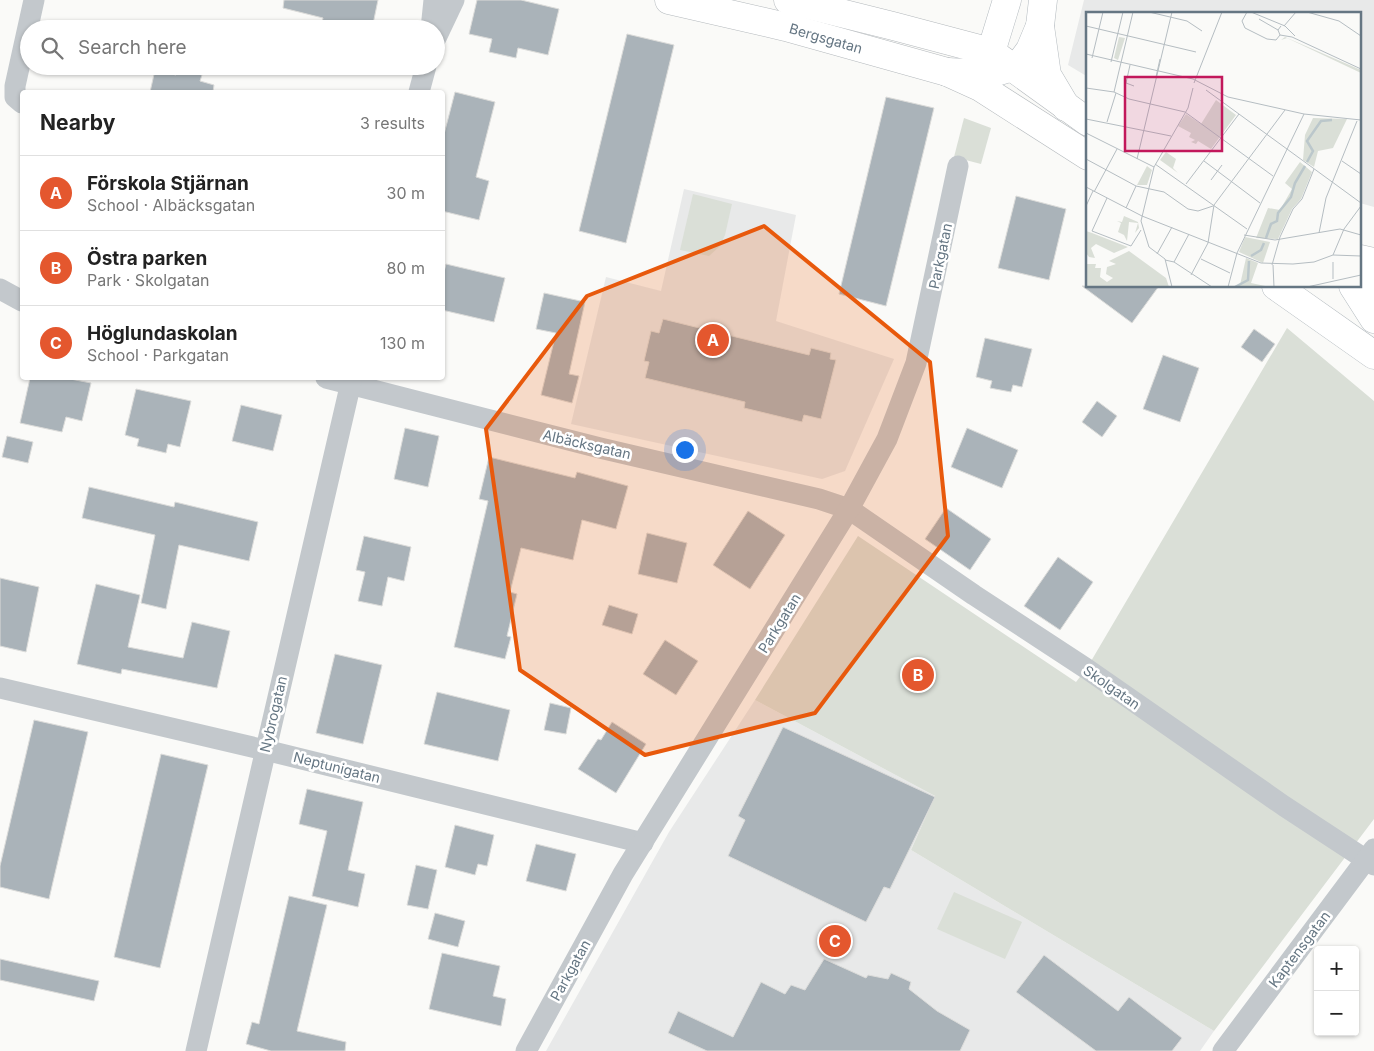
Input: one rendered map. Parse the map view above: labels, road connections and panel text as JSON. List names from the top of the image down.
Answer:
{
  "streets": {
    "main road": ["Bergsgatan"],
    "street": [
      "Parkgatan",
      "Albäcksgatan",
      "Skolgatan",
      "Nybrogatan",
      "Neptunigatan",
      "Kaptensgatan"
    ]
  },
  "crossings": [
    ["Parkgatan", "Albäcksgatan"],
    ["Parkgatan", "Skolgatan"],
    ["Parkgatan", "Neptunigatan"],
    ["Albäcksgatan", "Skolgatan"],
    ["Albäcksgatan", "Nybrogatan"],
    ["Skolgatan", "Kaptensgatan"],
    ["Nybrogatan", "Neptunigatan"]
  ],
  "page": {
    "search": "Search here",
    "heading": ["Nearby", "3 results"],
    "list": [
      {
        "mark": "A",
        "name": "Förskola Stjärnan",
        "note": "School · Albäcksgatan",
        "value": "30 m"
      },
      {
        "mark": "B",
        "name": "Östra parken",
        "note": "Park · Skolgatan",
        "value": "80 m"
      },
      {
        "mark": "C",
        "name": "Höglundaskolan",
        "note": "School · Parkgatan",
        "value": "130 m"
      }
    ],
    "pins": ["A", "B", "C"],
    "map_buttons": ["+", "−"]
  }
}
